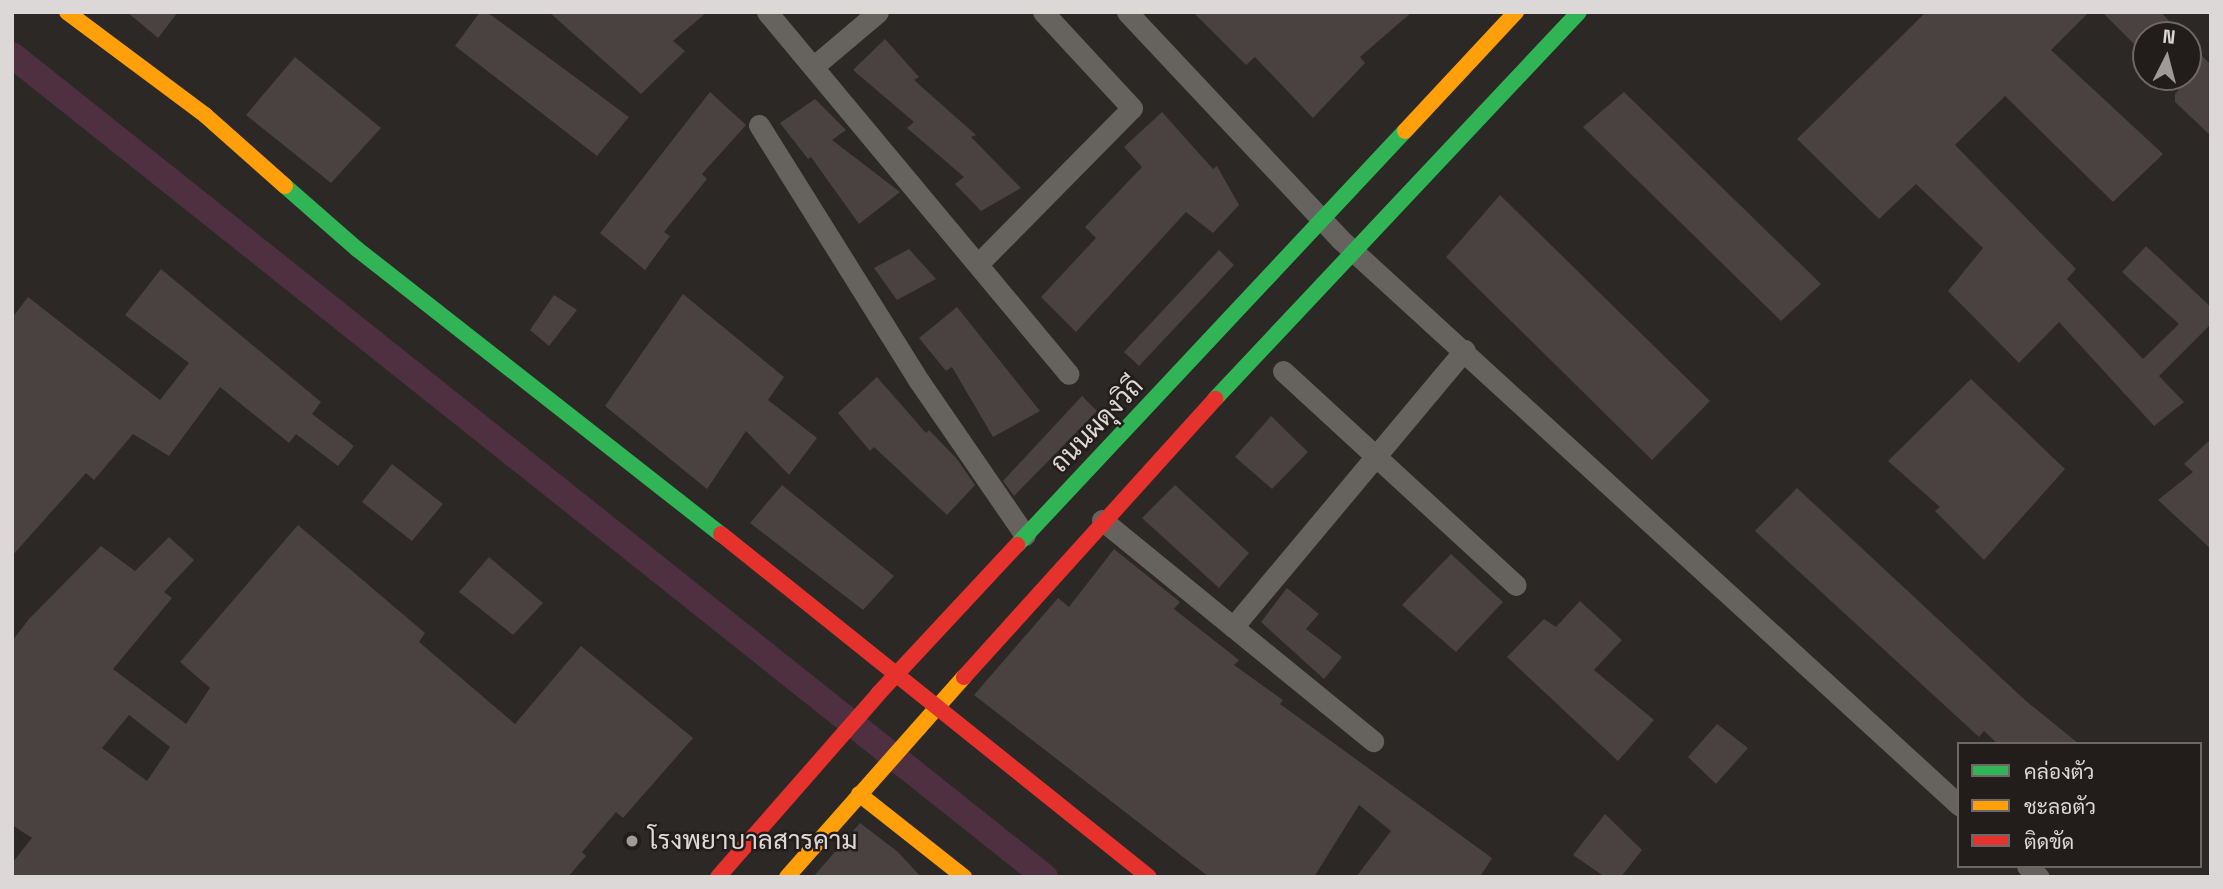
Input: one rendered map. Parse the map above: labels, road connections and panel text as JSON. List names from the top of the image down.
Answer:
{
  "streets": {
    "main road": ["ถนนผดุงวิถี"]
  },
  "places": ["โรงพยาบาลสารคาม"],
  "legend": ["คล่องตัว", "ชะลอตัว", "ติดขัด"],
  "north": "top"
}
